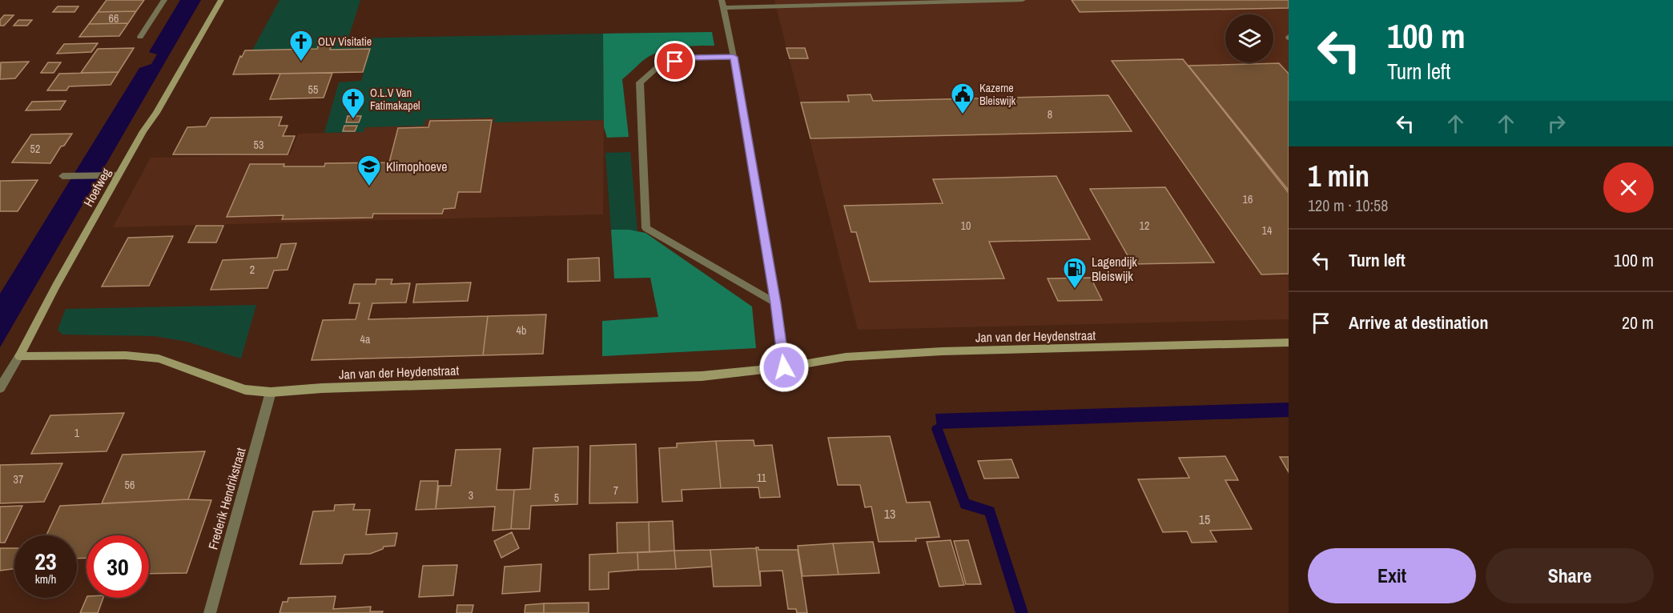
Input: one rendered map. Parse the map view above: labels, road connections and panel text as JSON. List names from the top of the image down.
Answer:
{
  "streets": {
    "street": ["Hoefweg", "Jan van der Heydenstraat", "Frederik Hendrikstraat"]
  },
  "crossings": [
    ["Hoefweg", "Jan van der Heydenstraat"],
    ["Jan van der Heydenstraat", "Frederik Hendrikstraat"]
  ],
  "places": {
    "church": ["OLV Visitatie", "O.L.V Van Fatimakapel"],
    "public building": ["Kazerne Bleiswijk"],
    "school or university": ["Klimophoeve"],
    "fuel station": ["Lagendijk Bleiswijk"]
  },
  "house_numbers": [
    "66",
    "55",
    "8",
    "53",
    "52",
    "16",
    "10",
    "12",
    "14",
    "2",
    "4b",
    "4a",
    "1",
    "11",
    "37",
    "56",
    "7",
    "3",
    "5",
    "13",
    "15"
  ],
  "page": {
    "turn": ["100 m", "Turn left"],
    "heading": ["1 min", "120 m · 10:58"],
    "list": [
      {
        "name": "Turn left",
        "value": "100 m"
      },
      {
        "name": "Arrive at destination",
        "value": "20 m"
      }
    ],
    "speed": "23 km/h",
    "limit": "30",
    "buttons": ["Exit", "Share"]
  }
}
